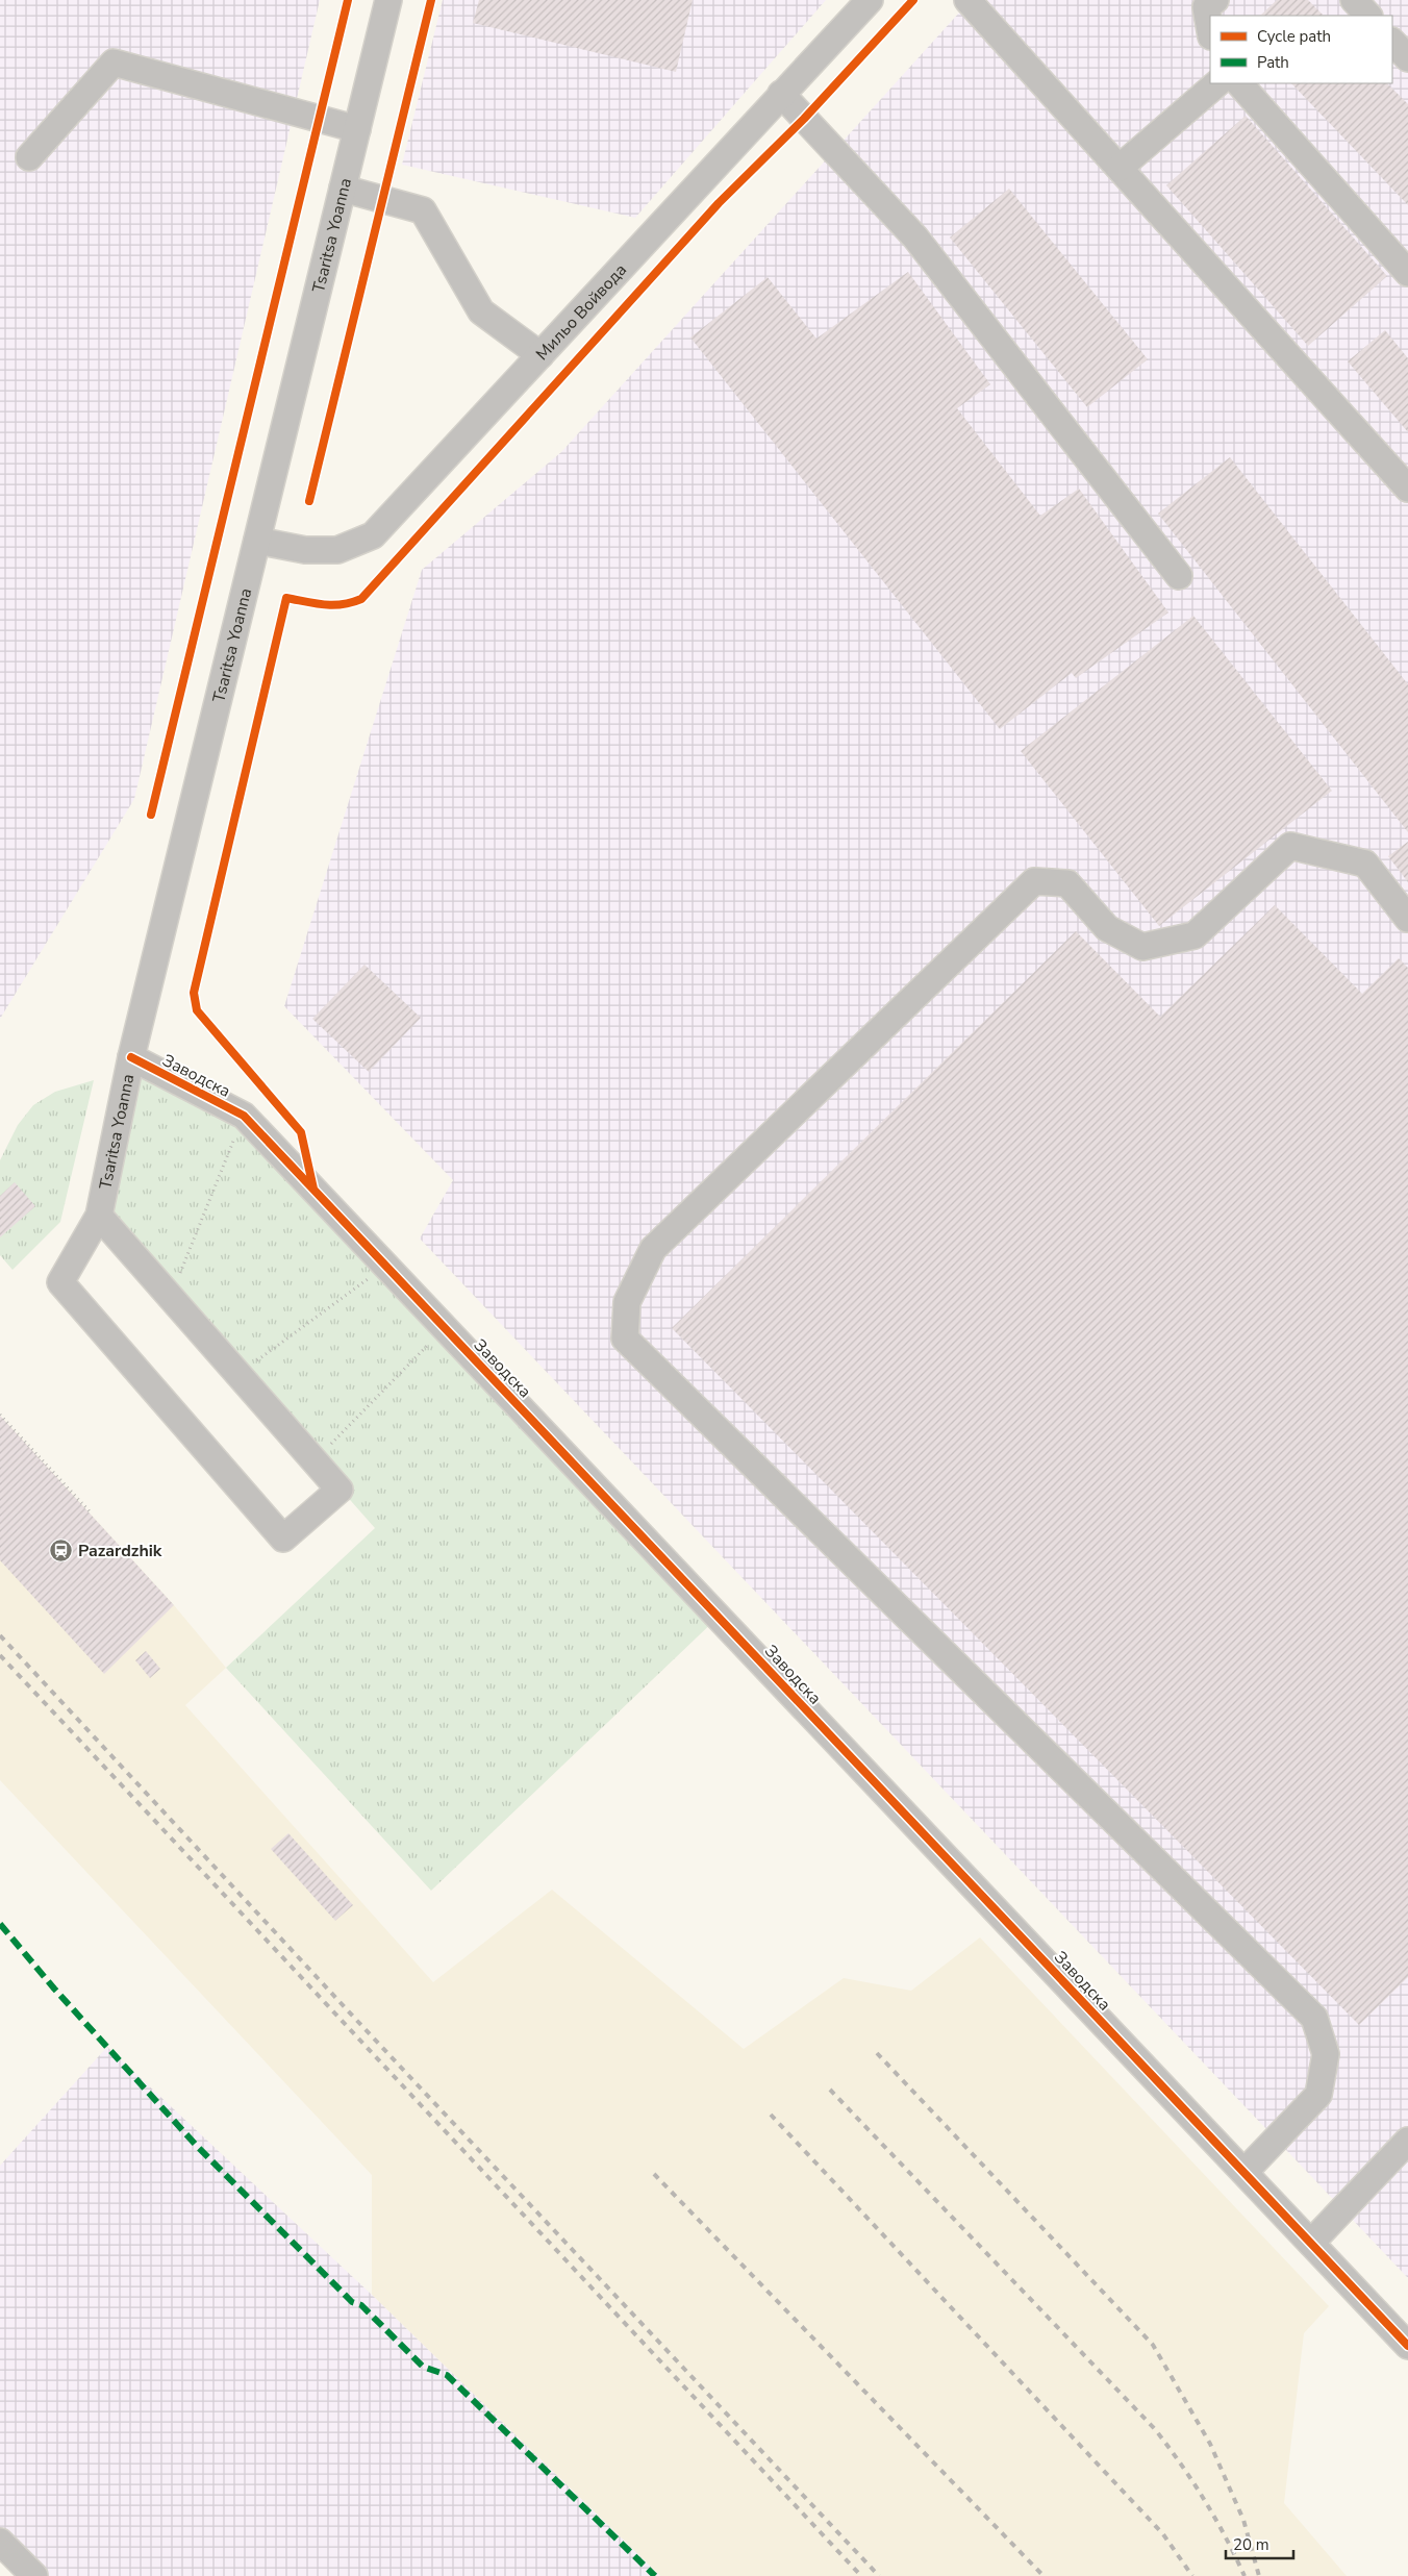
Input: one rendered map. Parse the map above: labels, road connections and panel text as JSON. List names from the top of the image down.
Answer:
{
  "streets": {
    "street": ["Tsaritsa Yoanna", "Мильо Войвода", "Заводска"]
  },
  "crossings": [
    ["Tsaritsa Yoanna", "Мильо Войвода"],
    ["Tsaritsa Yoanna", "Заводска"]
  ],
  "places": {
    "station": ["Pazardzhik"]
  },
  "legend": ["Cycle path", "Path"],
  "scale_bar": "20 m"
}
